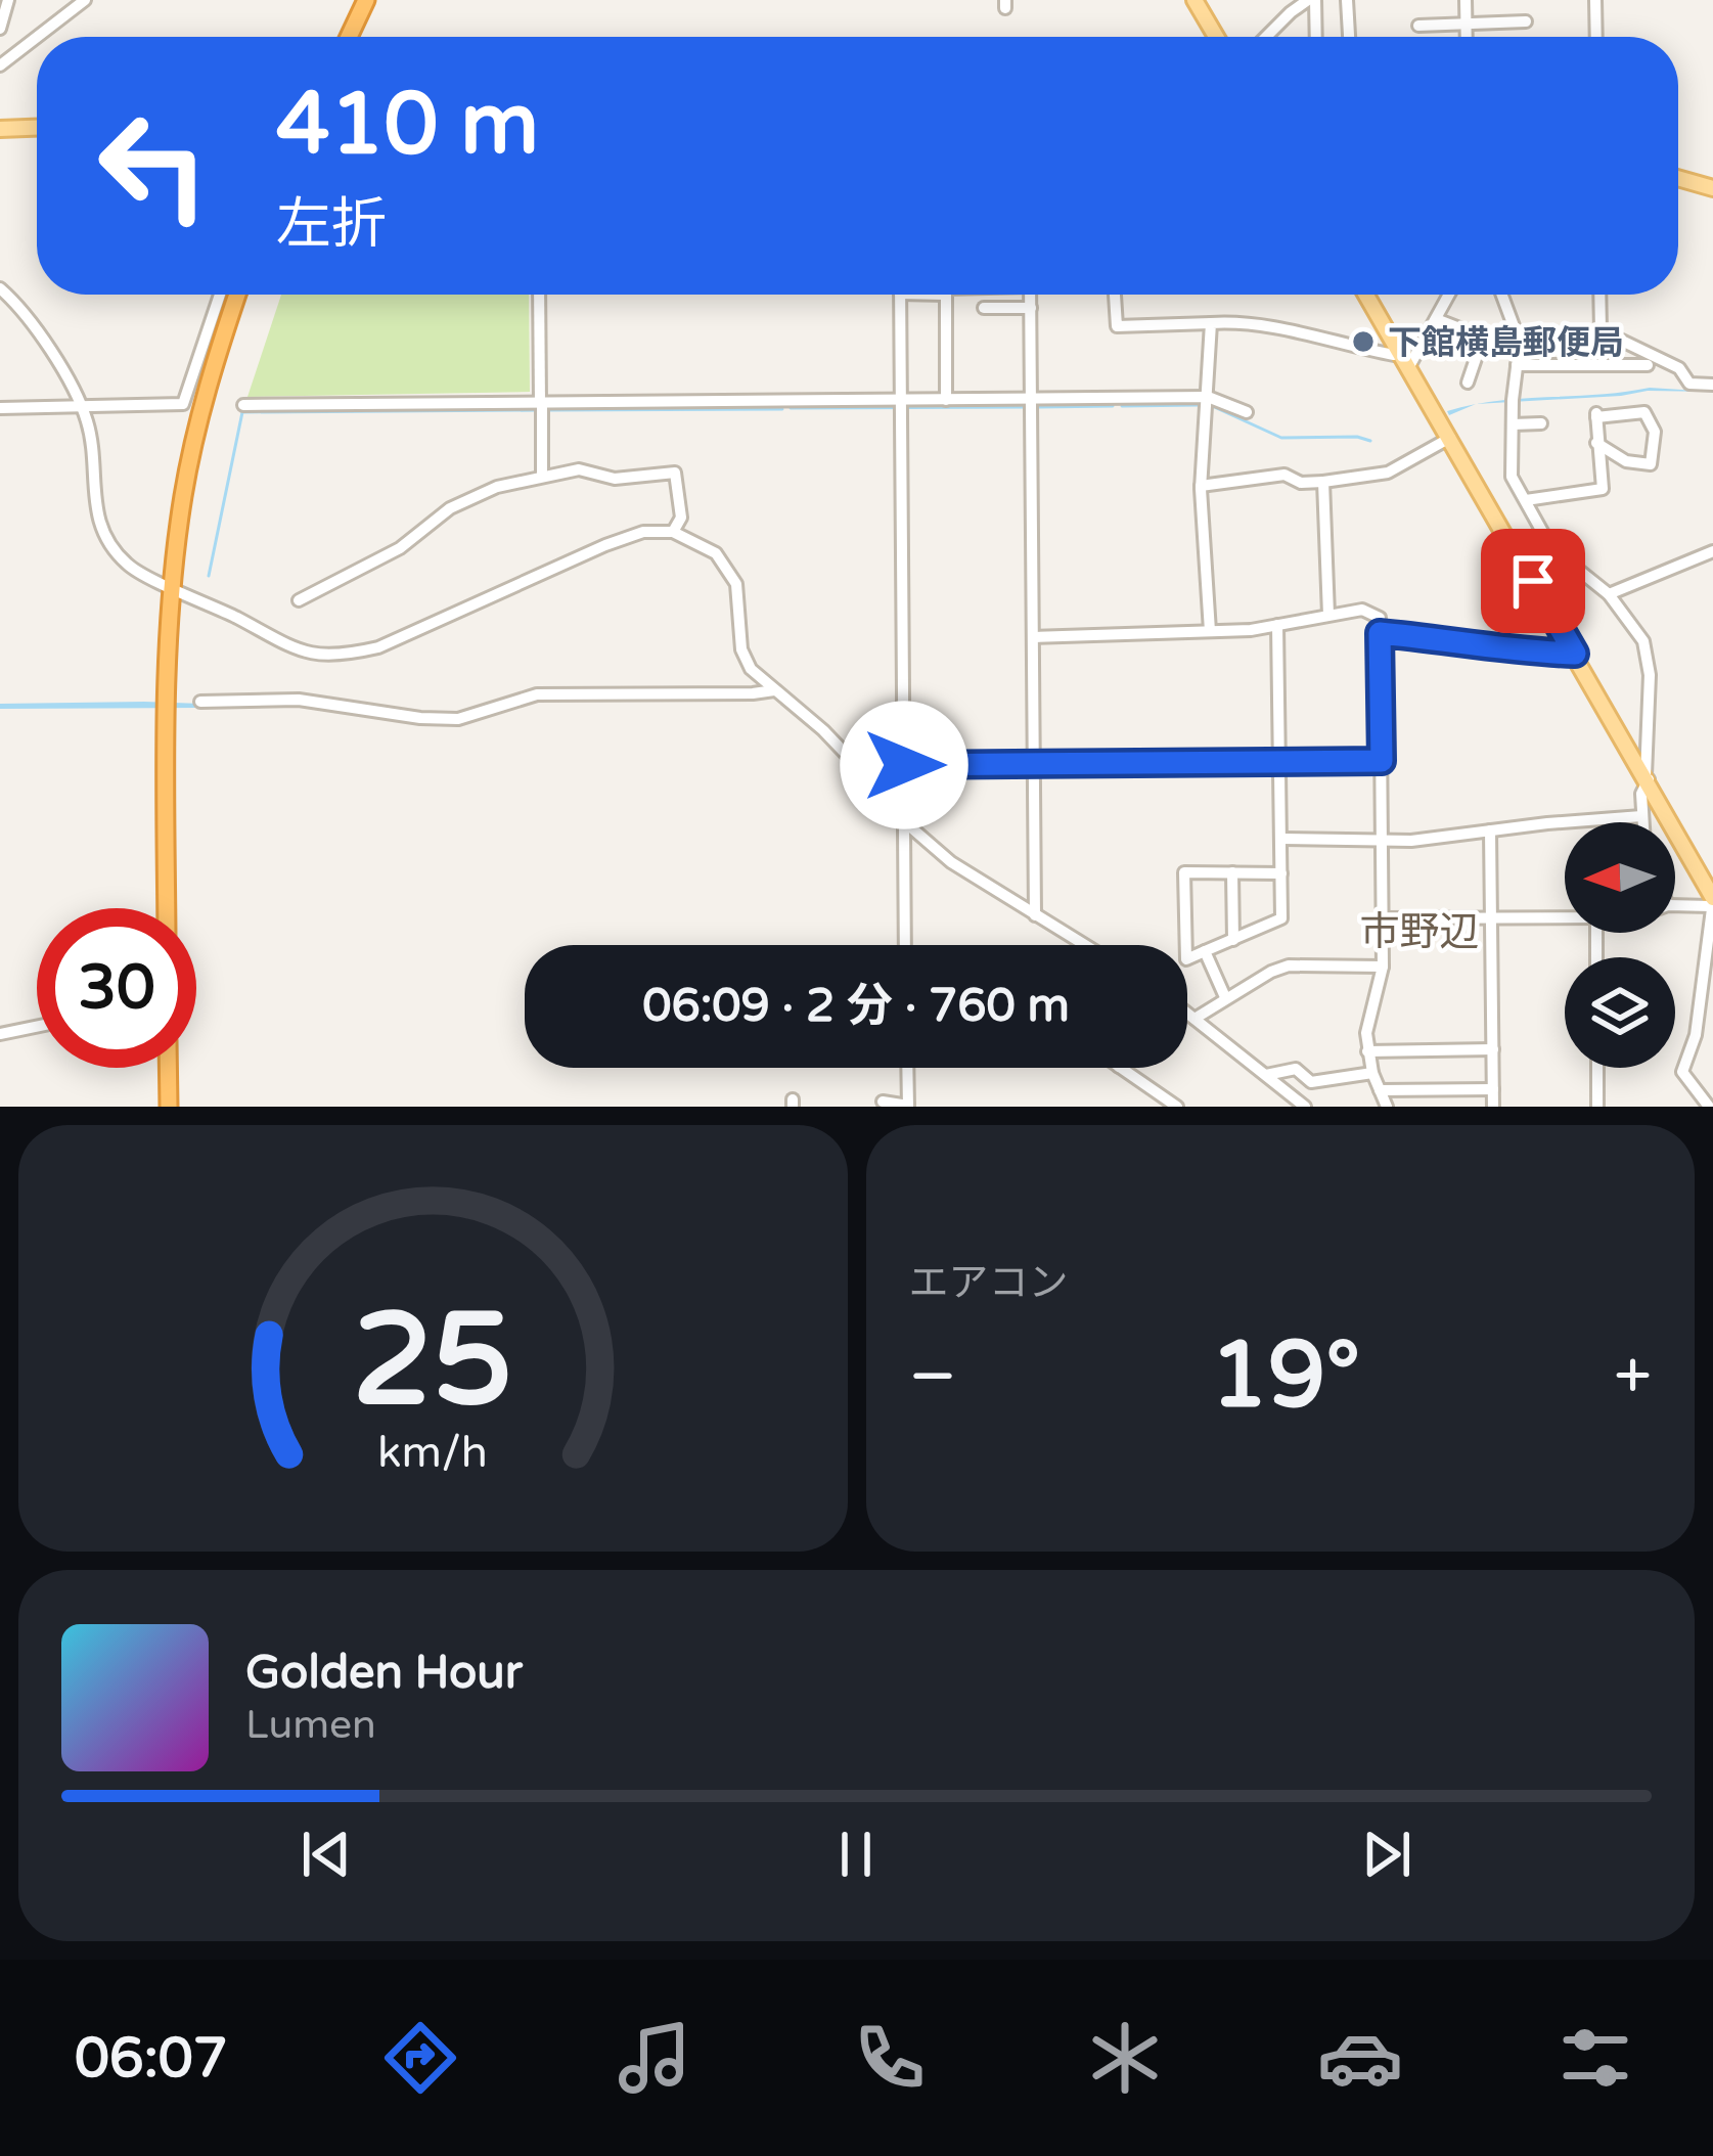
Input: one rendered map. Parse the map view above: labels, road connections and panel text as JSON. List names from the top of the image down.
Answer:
{
  "districts": ["市野辺"],
  "places": ["下館横島郵便局"],
  "north": "left",
  "page": {
    "turn": ["410 m", "左折"],
    "limit": "30",
    "trip": "06:09 · 2 分 · 760 m",
    "tile": "エアコン",
    "heat": ["−", "19°", "+"],
    "song": ["Golden Hour", "Lumen"],
    "tabs": "06:07",
    "gauge": ["25", "km/h"]
  }
}
